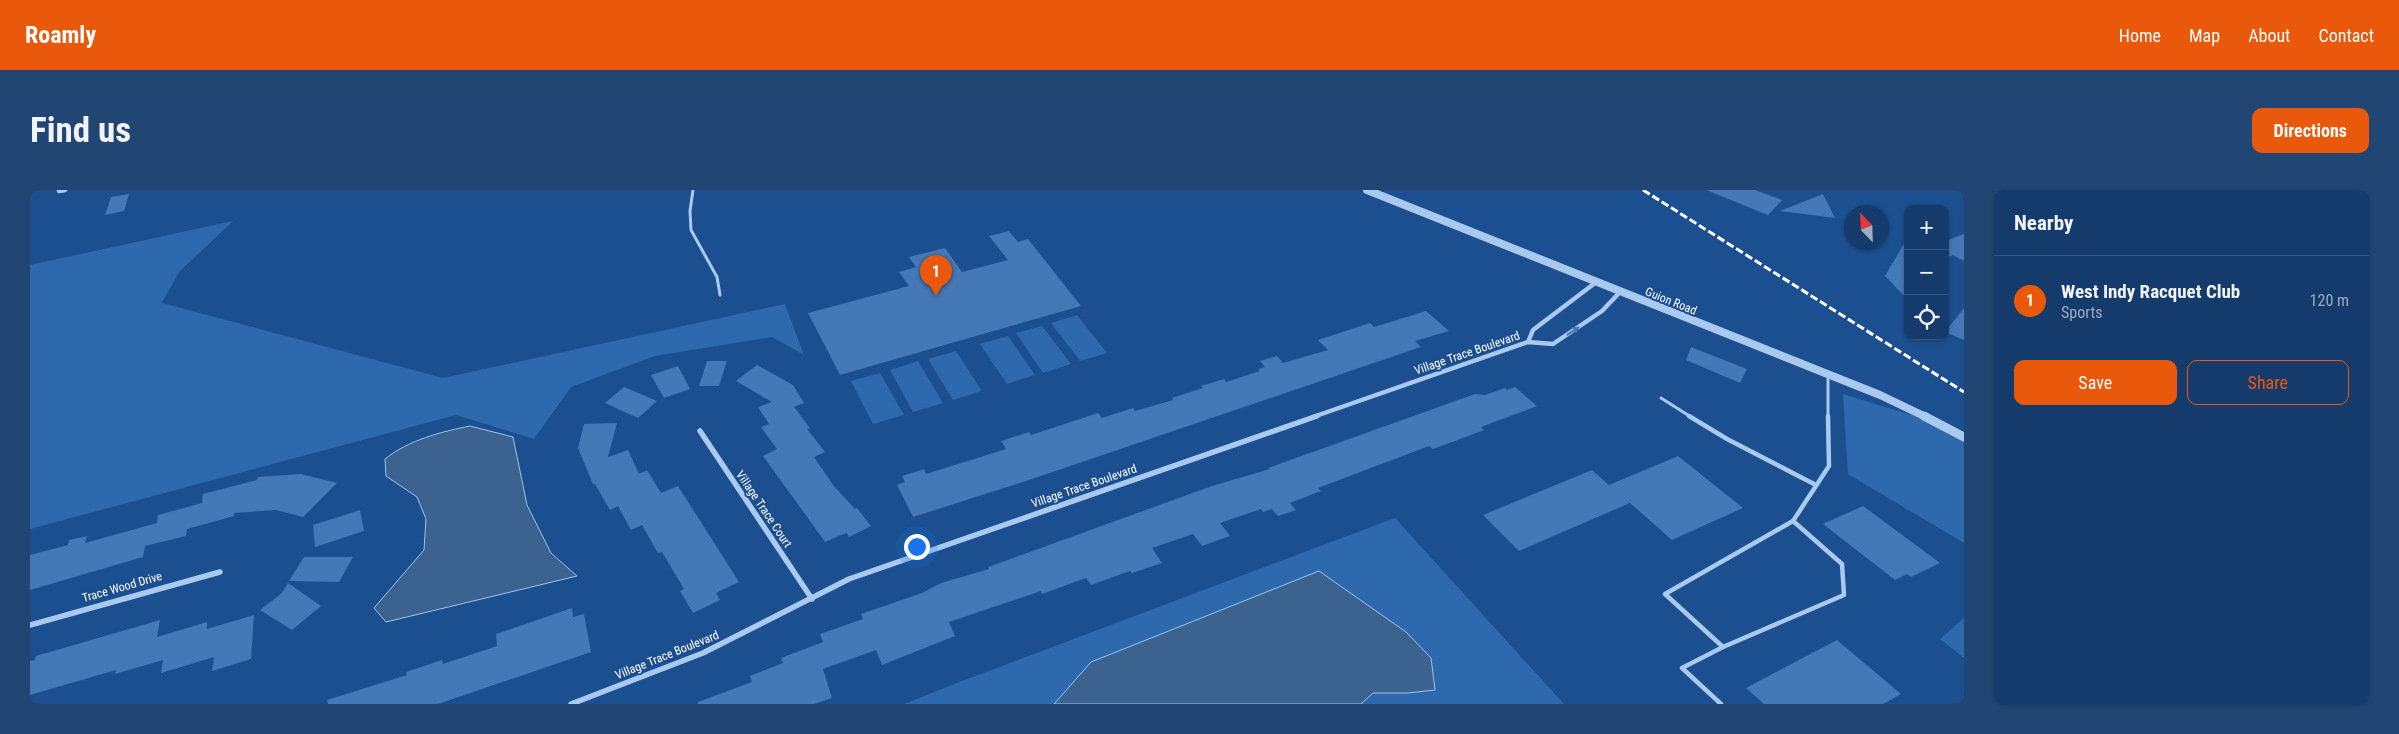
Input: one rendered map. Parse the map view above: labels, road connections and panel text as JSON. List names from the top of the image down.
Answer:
{
  "streets": {
    "street": [
      "Guion Road",
      "Village Trace Boulevard",
      "Village Trace Court",
      "Trace Wood Drive"
    ]
  },
  "crossings": [
    ["Guion Road", "Village Trace Boulevard"],
    ["Village Trace Boulevard", "Village Trace Court"]
  ],
  "north": "top left",
  "page": {
    "header": "Roamly",
    "nav": [
      "Home",
      "Map",
      "About",
      "Contact"
    ],
    "buttons": [
      "Directions",
      ["Save", "Share"]
    ],
    "title": "Find us",
    "heading": "Nearby",
    "map_buttons": ["+", "−"],
    "pins": "1",
    "list": [
      {
        "mark": "1",
        "name": "West Indy Racquet Club",
        "note": "Sports",
        "value": "120 m"
      }
    ]
  }
}
